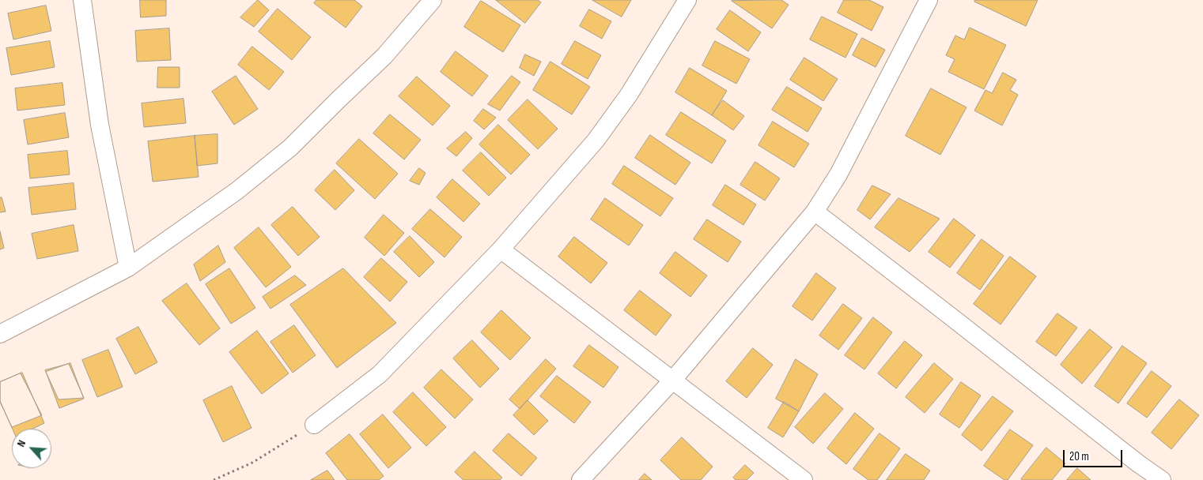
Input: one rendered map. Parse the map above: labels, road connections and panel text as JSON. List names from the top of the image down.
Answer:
{
  "scale_bar": "20 m",
  "north": "top left"
}
